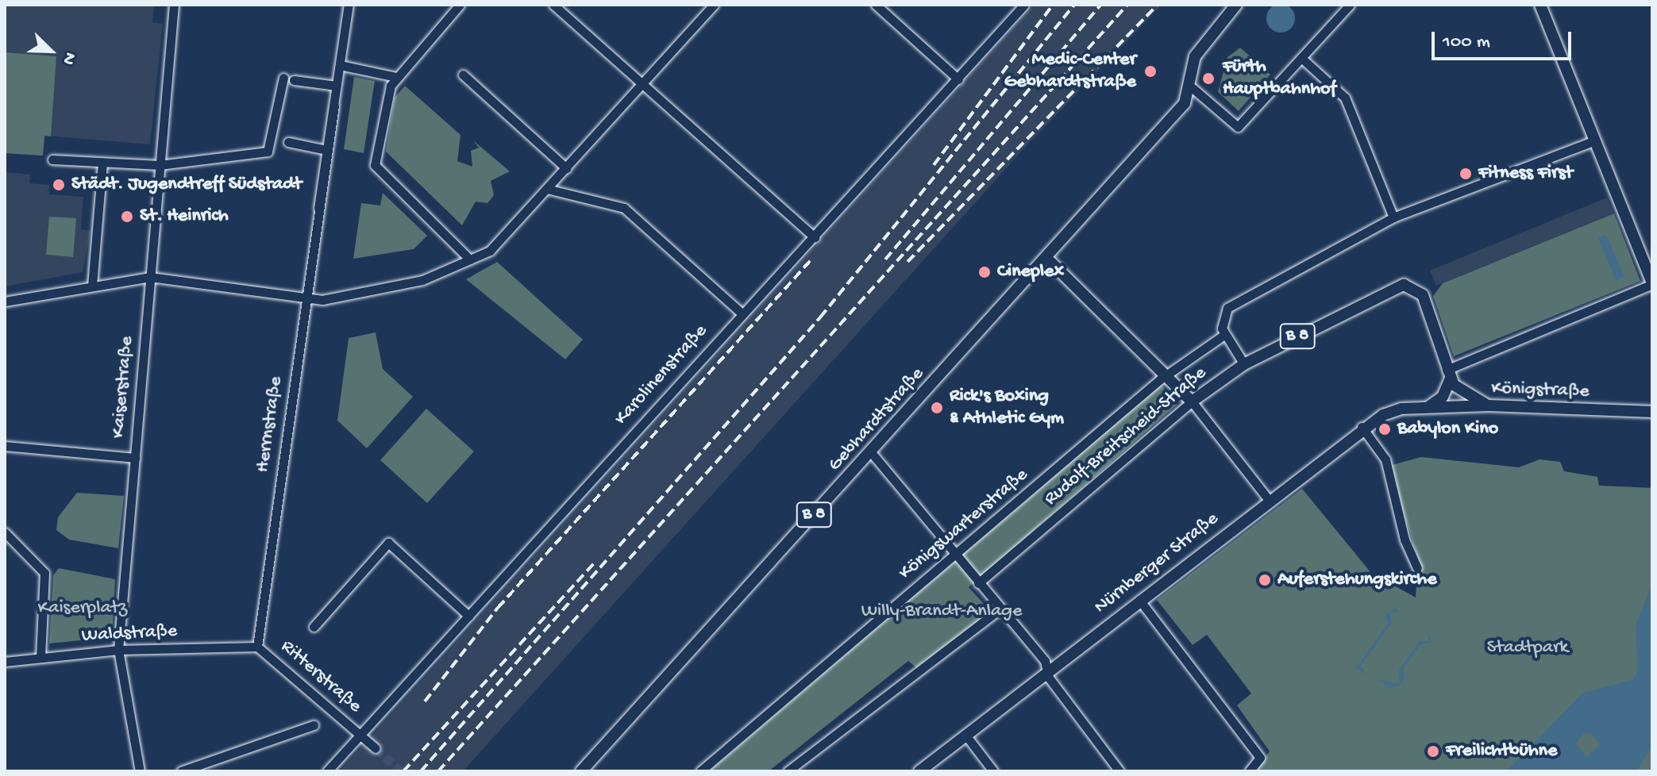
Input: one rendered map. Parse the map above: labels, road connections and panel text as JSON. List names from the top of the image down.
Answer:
{
  "streets": {
    "main road": [
      "B 8",
      "Königstraße",
      "Gebhardtstraße",
      "Rudolf-Breitscheid-Straße",
      "Nürnberger Straße"
    ],
    "street": [
      "Karolinenstraße",
      "Kaiserstraße",
      "Herrnstraße",
      "Königswarterstraße",
      "Waldstraße",
      "Ritterstraße"
    ]
  },
  "crossings": [
    ["B 8", "Königstraße"],
    ["B 8", "Rudolf-Breitscheid-Straße"],
    ["Karolinenstraße", "Ritterstraße"],
    ["Kaiserstraße", "Waldstraße"],
    ["Königstraße", "Nürnberger Straße"],
    ["Herrnstraße", "Waldstraße"],
    ["Herrnstraße", "Ritterstraße"],
    ["Waldstraße", "Ritterstraße"]
  ],
  "parks": ["Kaiserplatz", "Willy-Brandt-Anlage", "Stadtpark"],
  "places": [
    "Medic-Center Gebhardtstraße",
    "Fürth Hauptbahnhof",
    "Fitness First",
    "Städt. Jugendtreff Südstadt",
    "St. Heinrich",
    "Cineplex",
    "Rick's Boxing & Athletic Gym",
    "Babylon Kino",
    "Auferstehungskirche",
    "Freilichtbühne"
  ],
  "scale_bar": "100 m",
  "north": "bottom right"
}
